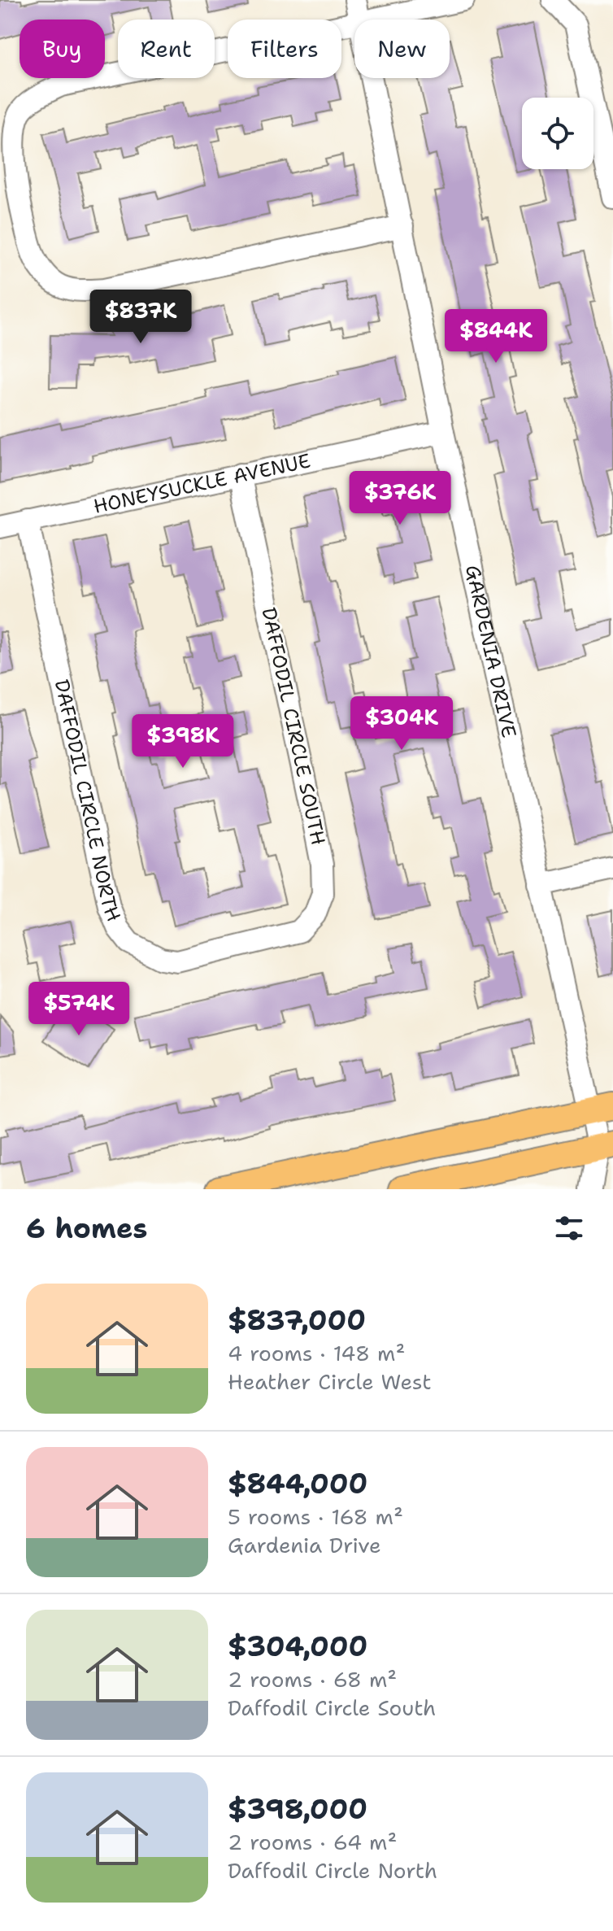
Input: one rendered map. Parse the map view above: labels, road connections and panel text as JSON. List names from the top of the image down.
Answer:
{
  "streets": {
    "street": [
      "HONEYSUCKLE AVENUE",
      "GARDENIA DRIVE",
      "DAFFODIL CIRCLE SOUTH",
      "DAFFODIL CIRCLE NORTH"
    ]
  },
  "crossings": [
    ["HONEYSUCKLE AVENUE", "GARDENIA DRIVE"],
    ["HONEYSUCKLE AVENUE", "DAFFODIL CIRCLE SOUTH"],
    ["HONEYSUCKLE AVENUE", "DAFFODIL CIRCLE NORTH"],
    ["DAFFODIL CIRCLE SOUTH", "DAFFODIL CIRCLE NORTH"]
  ],
  "page": {
    "chip": [
      "Buy",
      "Rent",
      "Filters",
      "New"
    ],
    "price": [
      "$837K",
      "$844K",
      "$376K",
      "$304K",
      "$398K",
      "$574K"
    ],
    "heading": "6 homes",
    "list": [
      {
        "name": "$837,000",
        "note": "4 rooms · 148 m² · Heather Circle West"
      },
      {
        "name": "$844,000",
        "note": "5 rooms · 168 m² · Gardenia Drive"
      },
      {
        "name": "$304,000",
        "note": "2 rooms · 68 m² · Daffodil Circle South"
      },
      {
        "name": "$398,000",
        "note": "2 rooms · 64 m² · Daffodil Circle North"
      }
    ]
  }
}
